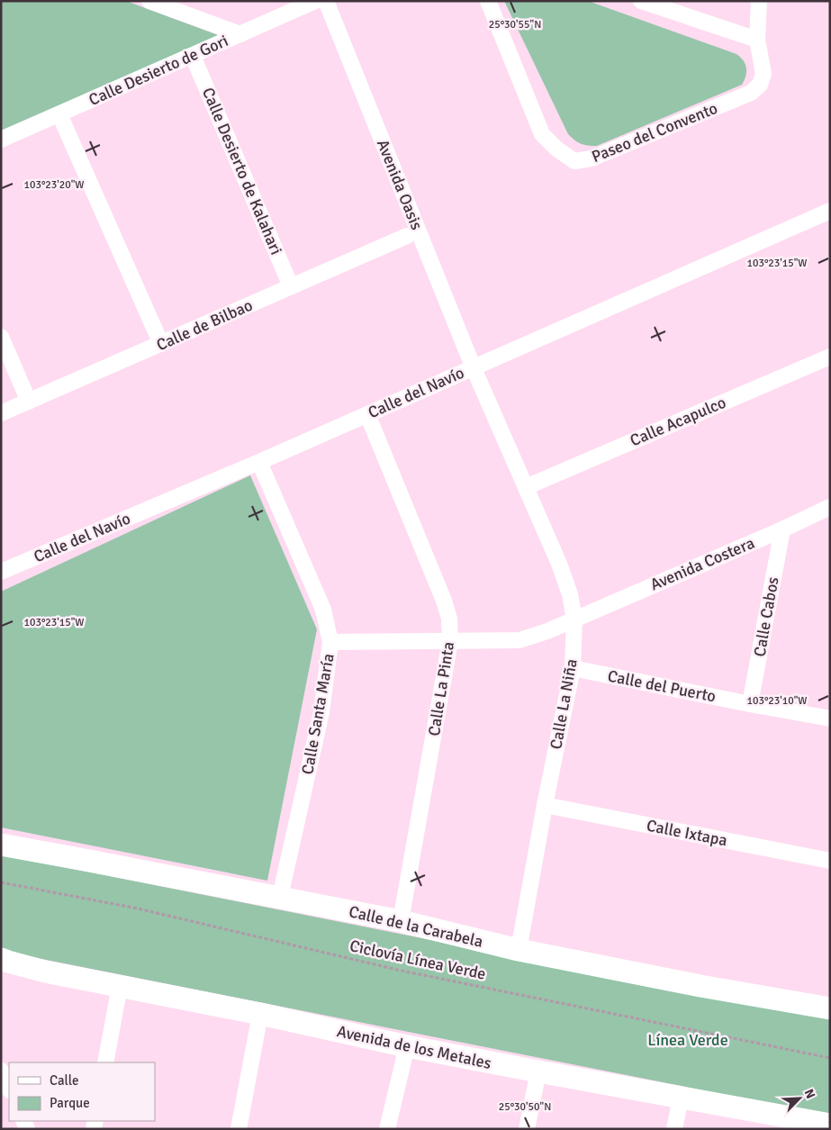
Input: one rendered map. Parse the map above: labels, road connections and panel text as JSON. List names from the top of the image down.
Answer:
{
  "streets": {
    "street": [
      "Calle Desierto de Gori",
      "Paseo del Convento",
      "Calle Desierto de Kalahari",
      "Avenida Oasis",
      "Calle de Bilbao",
      "Calle del Navío",
      "Calle Acapulco",
      "Avenida Costera",
      "Calle Cabos",
      "Calle del Puerto",
      "Calle La Pinta",
      "Calle La Niña",
      "Calle Santa María",
      "Calle Ixtapa",
      "Calle de la Carabela",
      "Avenida de los Metales"
    ],
    "path": ["Ciclovía Línea Verde"]
  },
  "crossings": [
    ["Calle Desierto de Gori", "Calle Desierto de Kalahari"],
    ["Calle Desierto de Kalahari", "Calle de Bilbao"],
    ["Avenida Oasis", "Calle del Navío"],
    ["Avenida Oasis", "Calle La Niña"],
    ["Calle del Navío", "Calle La Pinta"],
    ["Calle del Navío", "Calle La Niña"],
    ["Calle del Navío", "Calle Santa María"],
    ["Calle Acapulco", "Calle La Niña"],
    ["Avenida Costera", "Calle Cabos"],
    ["Avenida Costera", "Calle La Niña"],
    ["Calle Cabos", "Calle del Puerto"],
    ["Calle del Puerto", "Calle La Niña"],
    ["Calle La Pinta", "Calle de la Carabela"],
    ["Calle La Niña", "Calle Ixtapa"],
    ["Calle La Niña", "Calle de la Carabela"],
    ["Calle Santa María", "Calle de la Carabela"]
  ],
  "parks": ["Línea Verde"],
  "legend": ["Calle", "Parque"],
  "north": "top right",
  "coordinates": [
    "25°30'55\"N",
    "103°23'20\"W",
    "103°23'15\"W",
    "103°23'10\"W",
    "25°30'50\"N"
  ]
}
